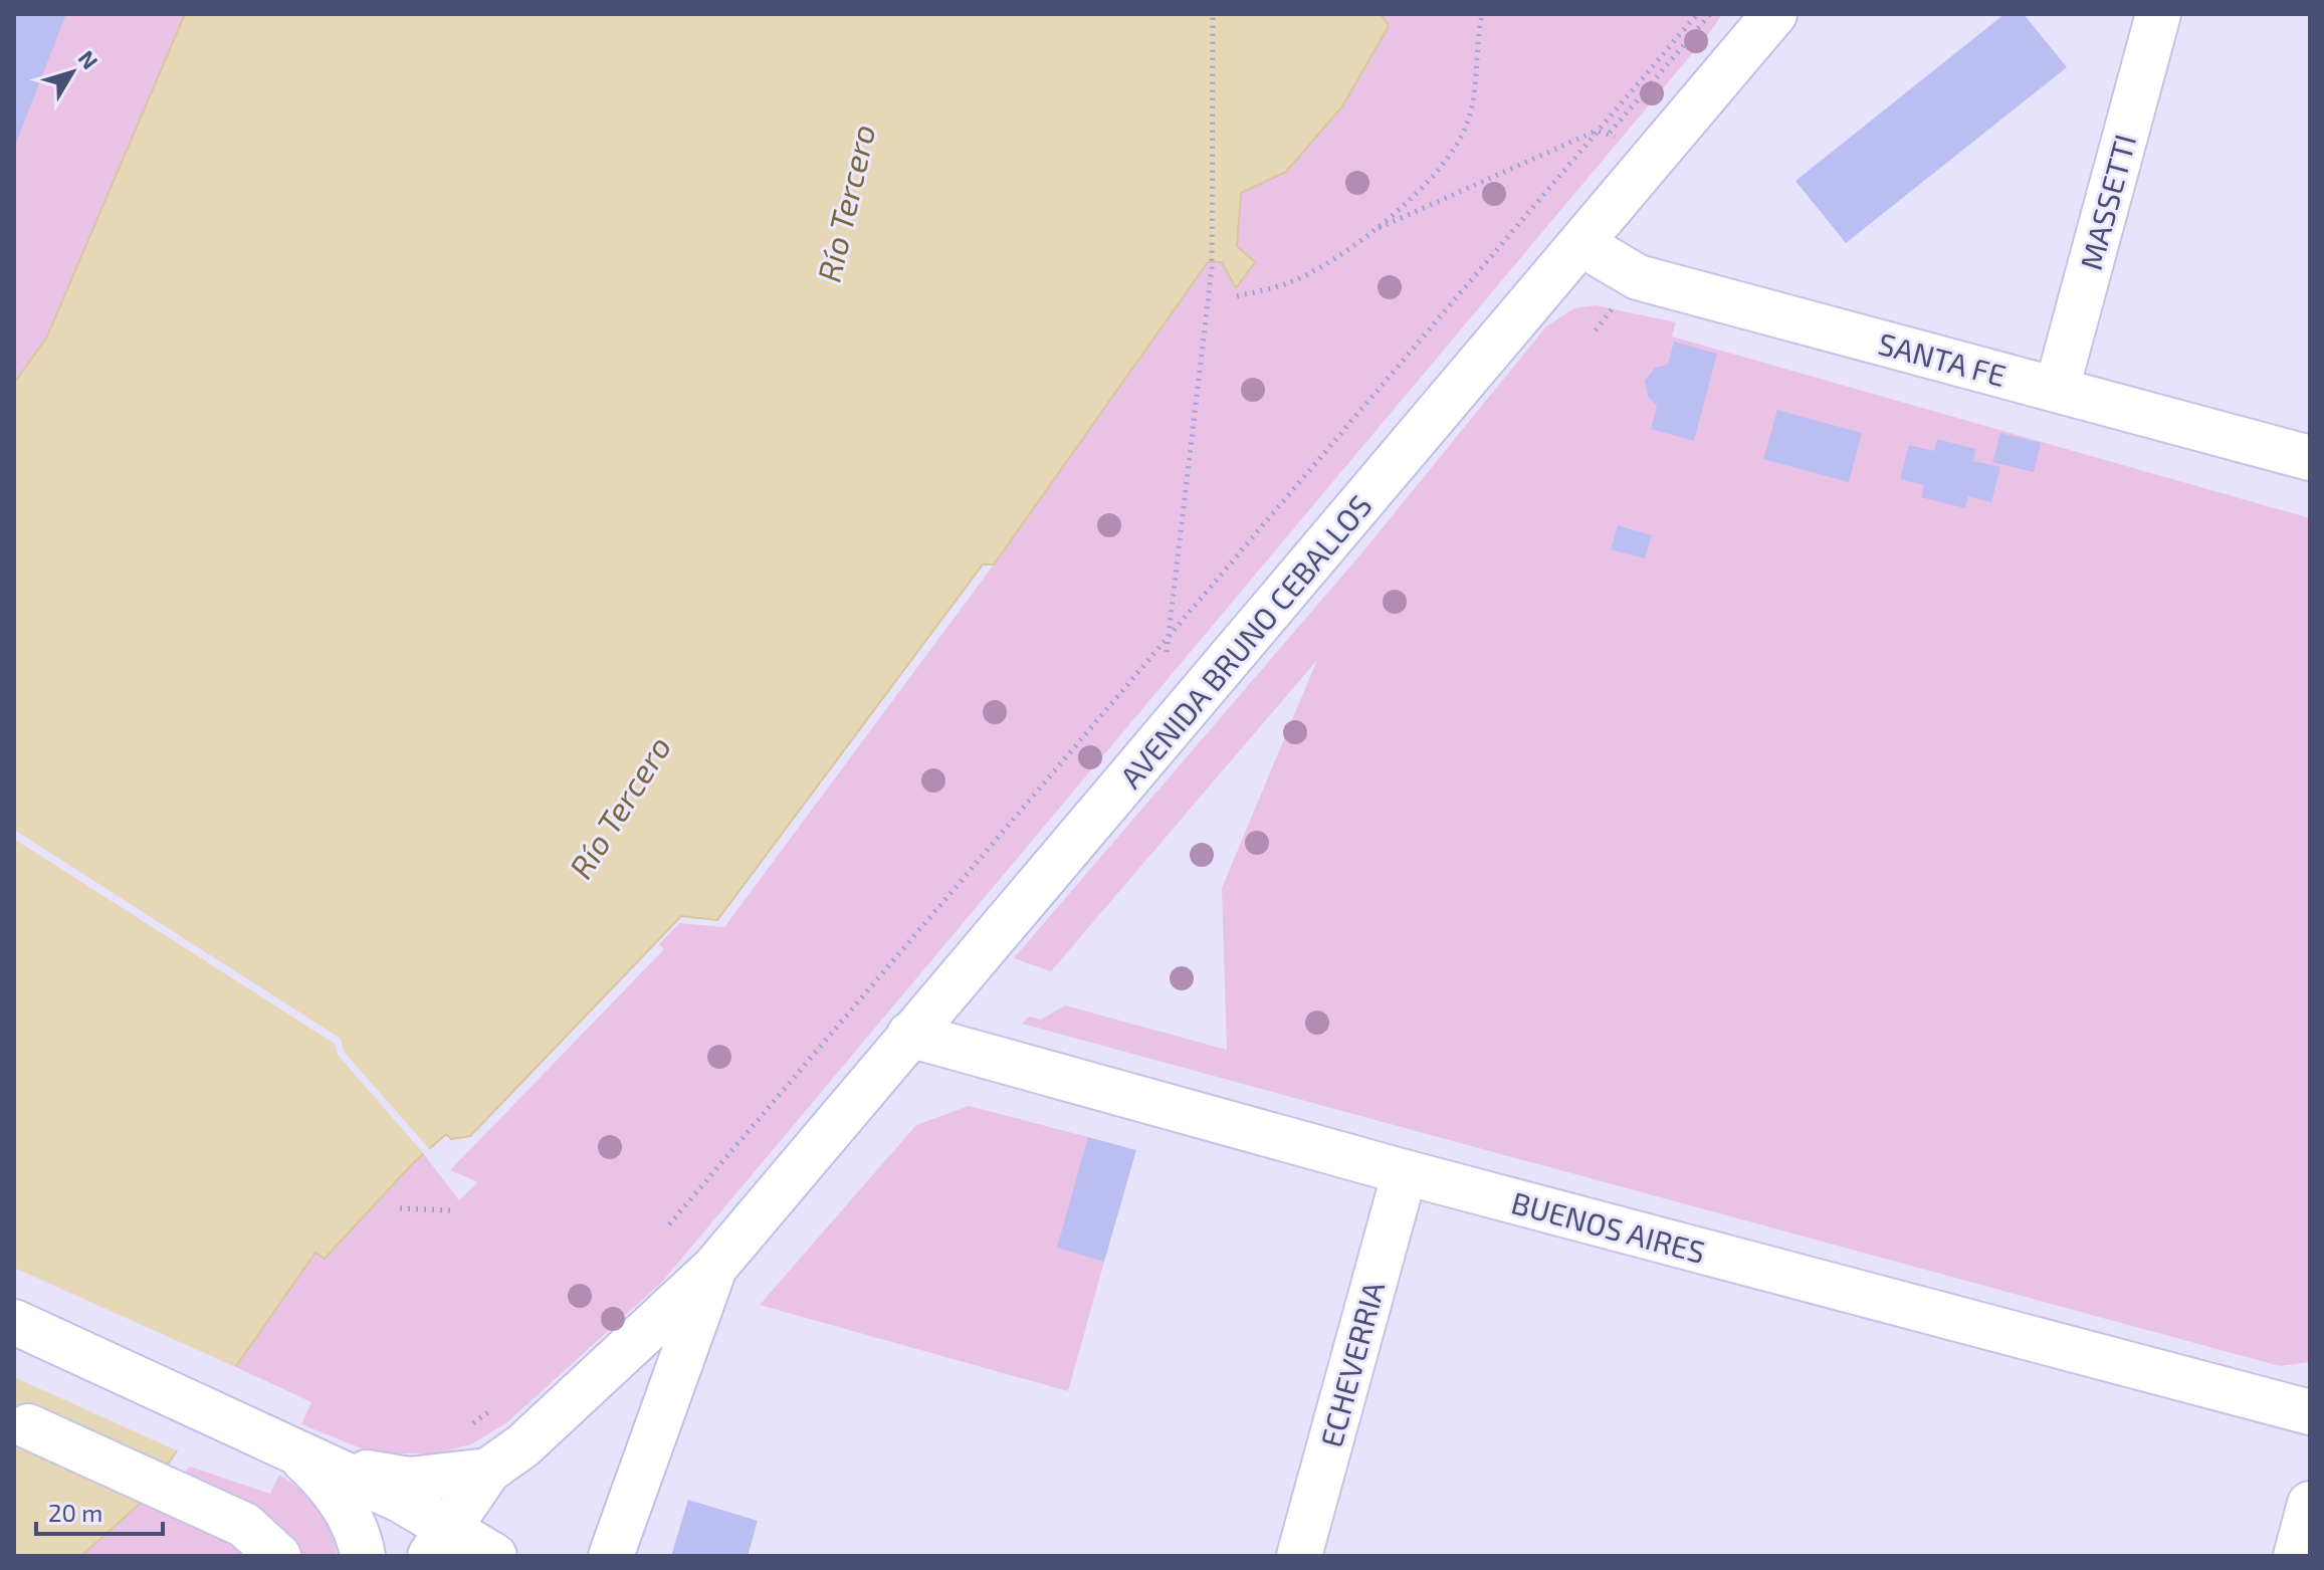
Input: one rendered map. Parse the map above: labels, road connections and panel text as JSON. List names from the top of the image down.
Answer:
{
  "streets": {
    "street": [
      "MASSETTI",
      "SANTA FE",
      "AVENIDA BRUNO CEBALLOS",
      "BUENOS AIRES",
      "ECHEVERRIA"
    ]
  },
  "crossings": [
    ["MASSETTI", "SANTA FE"],
    ["SANTA FE", "AVENIDA BRUNO CEBALLOS"],
    ["AVENIDA BRUNO CEBALLOS", "BUENOS AIRES"],
    ["BUENOS AIRES", "ECHEVERRIA"]
  ],
  "water": ["Río Tercero"],
  "scale_bar": "20 m",
  "north": "top right"
}
